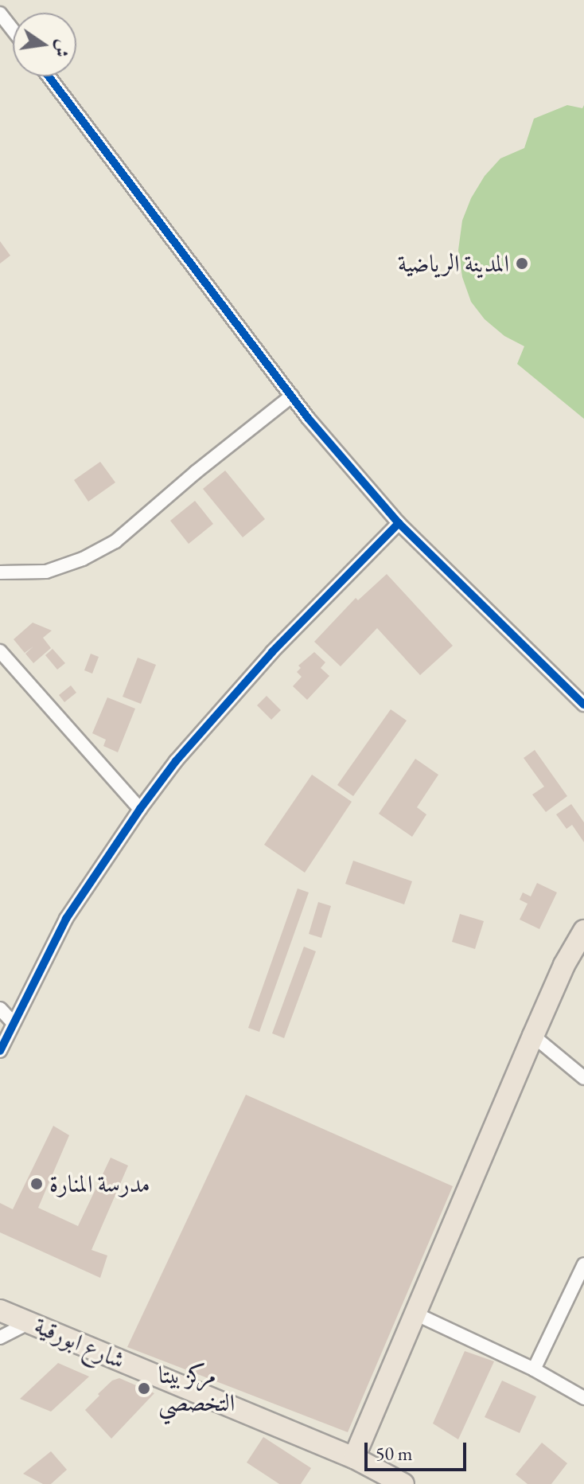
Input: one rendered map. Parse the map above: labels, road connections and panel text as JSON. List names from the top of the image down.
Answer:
{
  "streets": {
    "main road": ["شارع ابورقية"]
  },
  "places": ["المدينة الرياضية", "مدرسة المنارة", "مركز بيتا التخصصي"],
  "scale_bar": "50 m",
  "north": "right"
}
